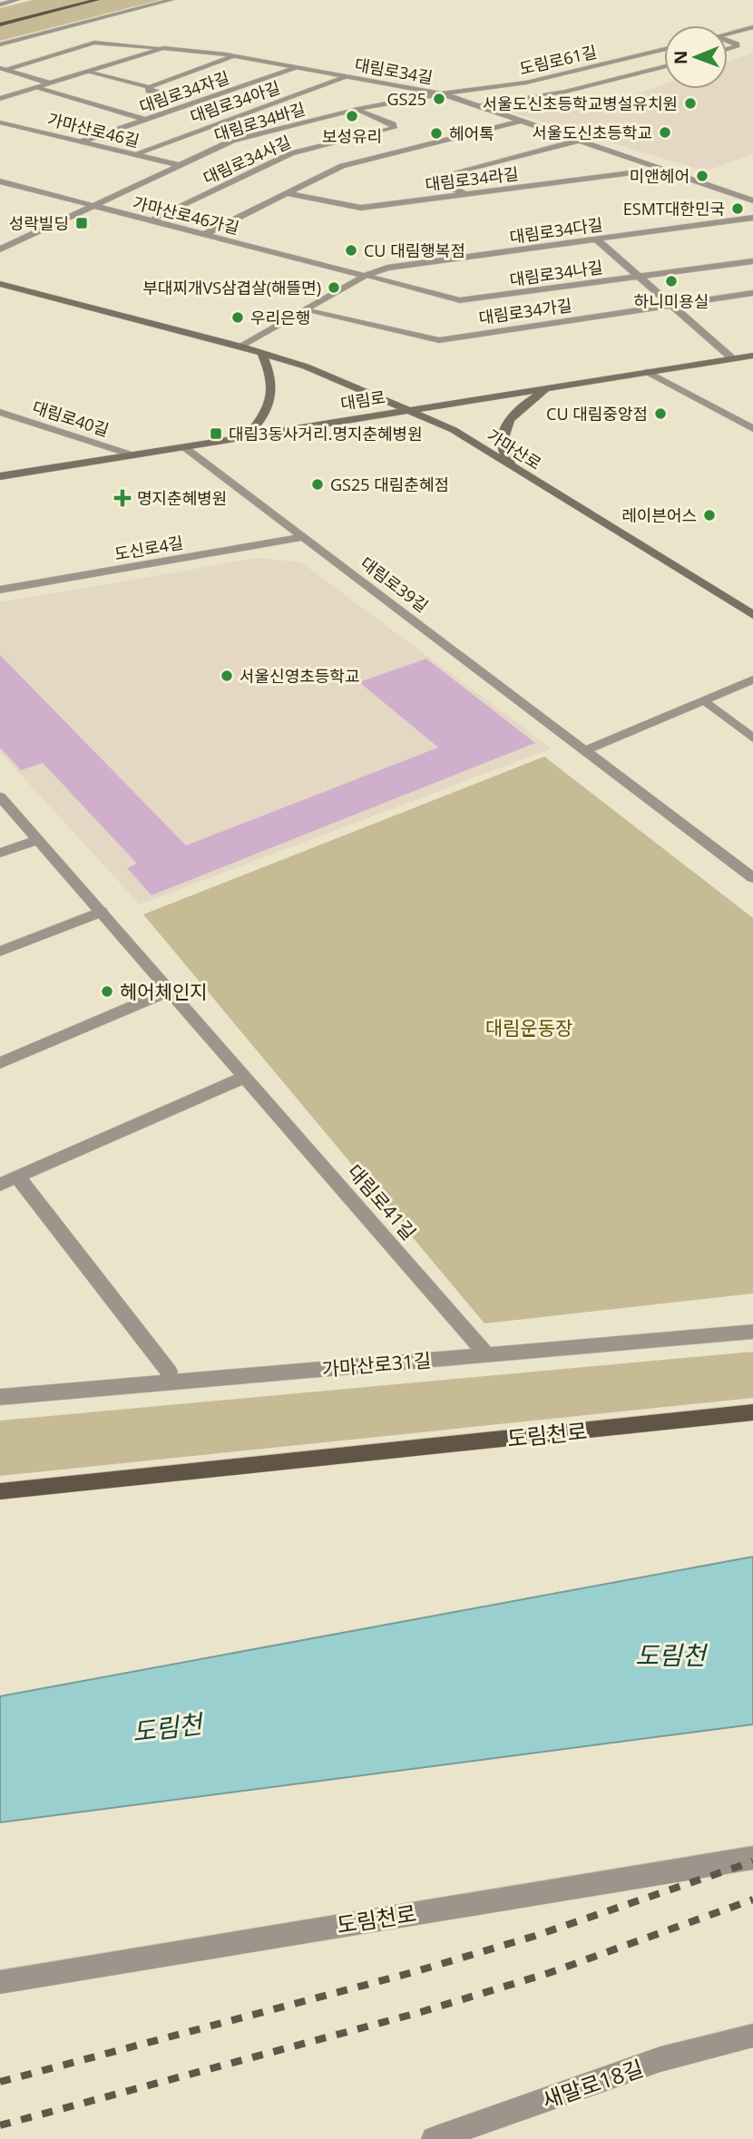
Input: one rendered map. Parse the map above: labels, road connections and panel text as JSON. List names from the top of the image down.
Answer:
{
  "streets": {
    "main road": ["대림로", "가마산로", "도림천로"],
    "street": [
      "도림로61길",
      "대림로34길",
      "대림로34자길",
      "대림로34아길",
      "대림로34바길",
      "가마산로46길",
      "대림로34사길",
      "대림로34라길",
      "가마산로46가길",
      "대림로34다길",
      "대림로34나길",
      "대림로34가길",
      "대림로40길",
      "도신로4길",
      "대림로39길",
      "대림로41길",
      "가마산로31길",
      "새말로18길"
    ]
  },
  "crossings": [
    ["도림로61길", "대림로34길"],
    ["도림로61길", "대림로34바길"],
    ["대림로34길", "대림로34자길"],
    ["대림로34길", "대림로34아길"],
    ["대림로34길", "대림로34바길"],
    ["대림로34길", "가마산로46길"],
    ["대림로34길", "대림로34라길"],
    ["대림로34자길", "가마산로46길"],
    ["대림로34아길", "가마산로46길"],
    ["대림로34바길", "가마산로46길"],
    ["대림로34바길", "대림로34사길"],
    ["대림로34바길", "가마산로46가길"],
    ["대림로34사길", "가마산로46가길"],
    ["대림로34라길", "가마산로46가길"],
    ["가마산로46가길", "대림로34다길"],
    ["가마산로46가길", "대림로34나길"],
    ["대림로34다길", "대림로34나길"],
    ["대림로", "대림로40길"],
    ["대림로", "가마산로"],
    ["대림로", "대림로39길"],
    ["도신로4길", "대림로39길"],
    ["대림로41길", "가마산로31길"]
  ],
  "water": ["도림천"],
  "parks": ["대림운동장"],
  "places": {
    "other": [
      "GS25",
      "서울도신초등학교병설유치원",
      "보성유리",
      "서울도신초등학교",
      "헤어톡",
      "미앤헤어",
      "ESMT대한민국",
      "CU 대림행복점",
      "하니미용실",
      "부대찌개VS삼겹살(해뜰면)",
      "우리은행",
      "CU 대림중앙점",
      "GS25 대림춘혜점",
      "레이븐어스",
      "서울신영초등학교",
      "헤어체인지"
    ],
    "transit": ["성락빌딩", "대림3동사거리.명지춘혜병원"],
    "health": ["명지춘혜병원"]
  },
  "north": "left"
}
